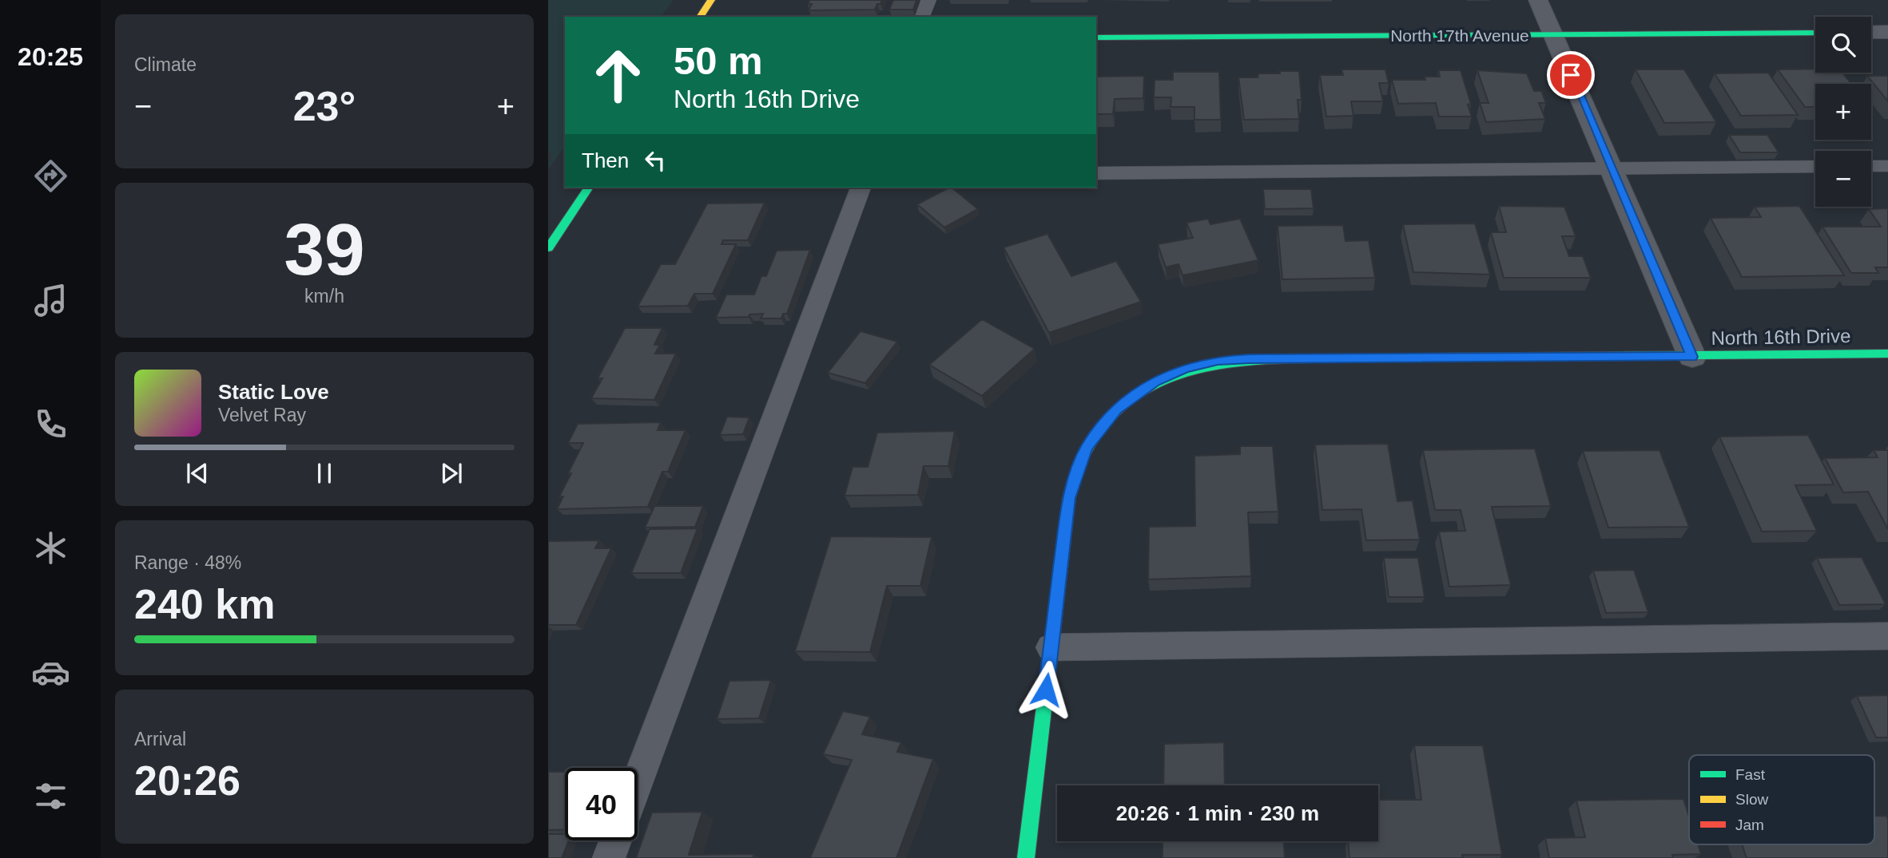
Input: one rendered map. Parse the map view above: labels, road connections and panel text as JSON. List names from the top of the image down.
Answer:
{
  "streets": {
    "street": ["North 17th Avenue", "North 16th Drive"]
  },
  "legend": ["Fast", "Slow", "Jam"],
  "page": {
    "tabs": "20:25",
    "tile": [
      "Climate",
      ["39", "km/h"],
      ["Range · 48%", "240 km"],
      ["Arrival", "20:26"]
    ],
    "map_buttons": ["+", "−"],
    "turn": ["50 m", "North 16th Drive"],
    "heat": ["−", "23°", "+"],
    "then": "Then",
    "song": ["Static Love", "Velvet Ray"],
    "limit": "40",
    "trip": "20:26 · 1 min · 230 m"
  }
}
